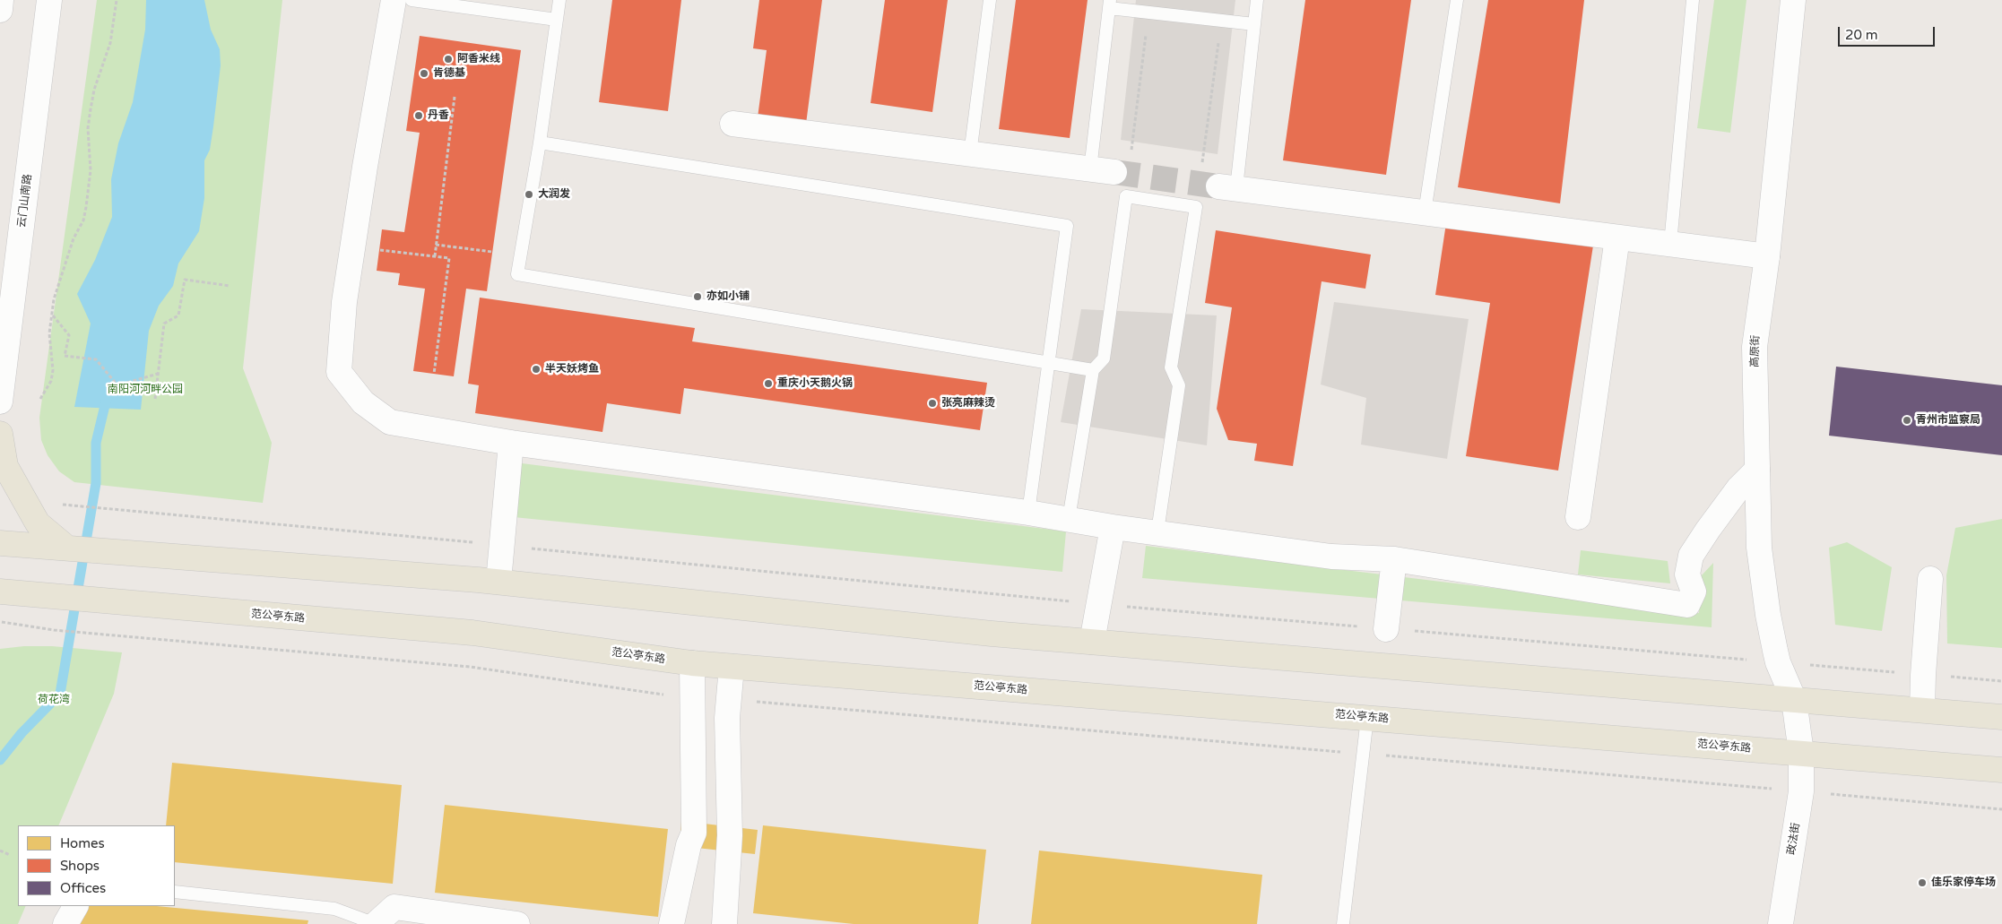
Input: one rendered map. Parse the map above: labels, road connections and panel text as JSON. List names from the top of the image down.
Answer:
{
  "streets": {
    "main road": ["范公亭东路"],
    "street": ["云门山南路", "高原街", "政法街"]
  },
  "crossings": [
    ["高原街", "范公亭东路"],
    ["高原街", "政法街"],
    ["范公亭东路", "政法街"]
  ],
  "parks": ["南阳河河畔公园", "荷花湾"],
  "places": [
    "阿香米线",
    "肯德基",
    "丹香",
    "大润发",
    "亦如小铺",
    "半天妖烤鱼",
    "重庆小天鹅火锅",
    "张亮麻辣烫",
    "青州市监察局",
    "佳乐家停车场"
  ],
  "legend": ["Homes", "Shops", "Offices"],
  "scale_bar": "20 m"
}
